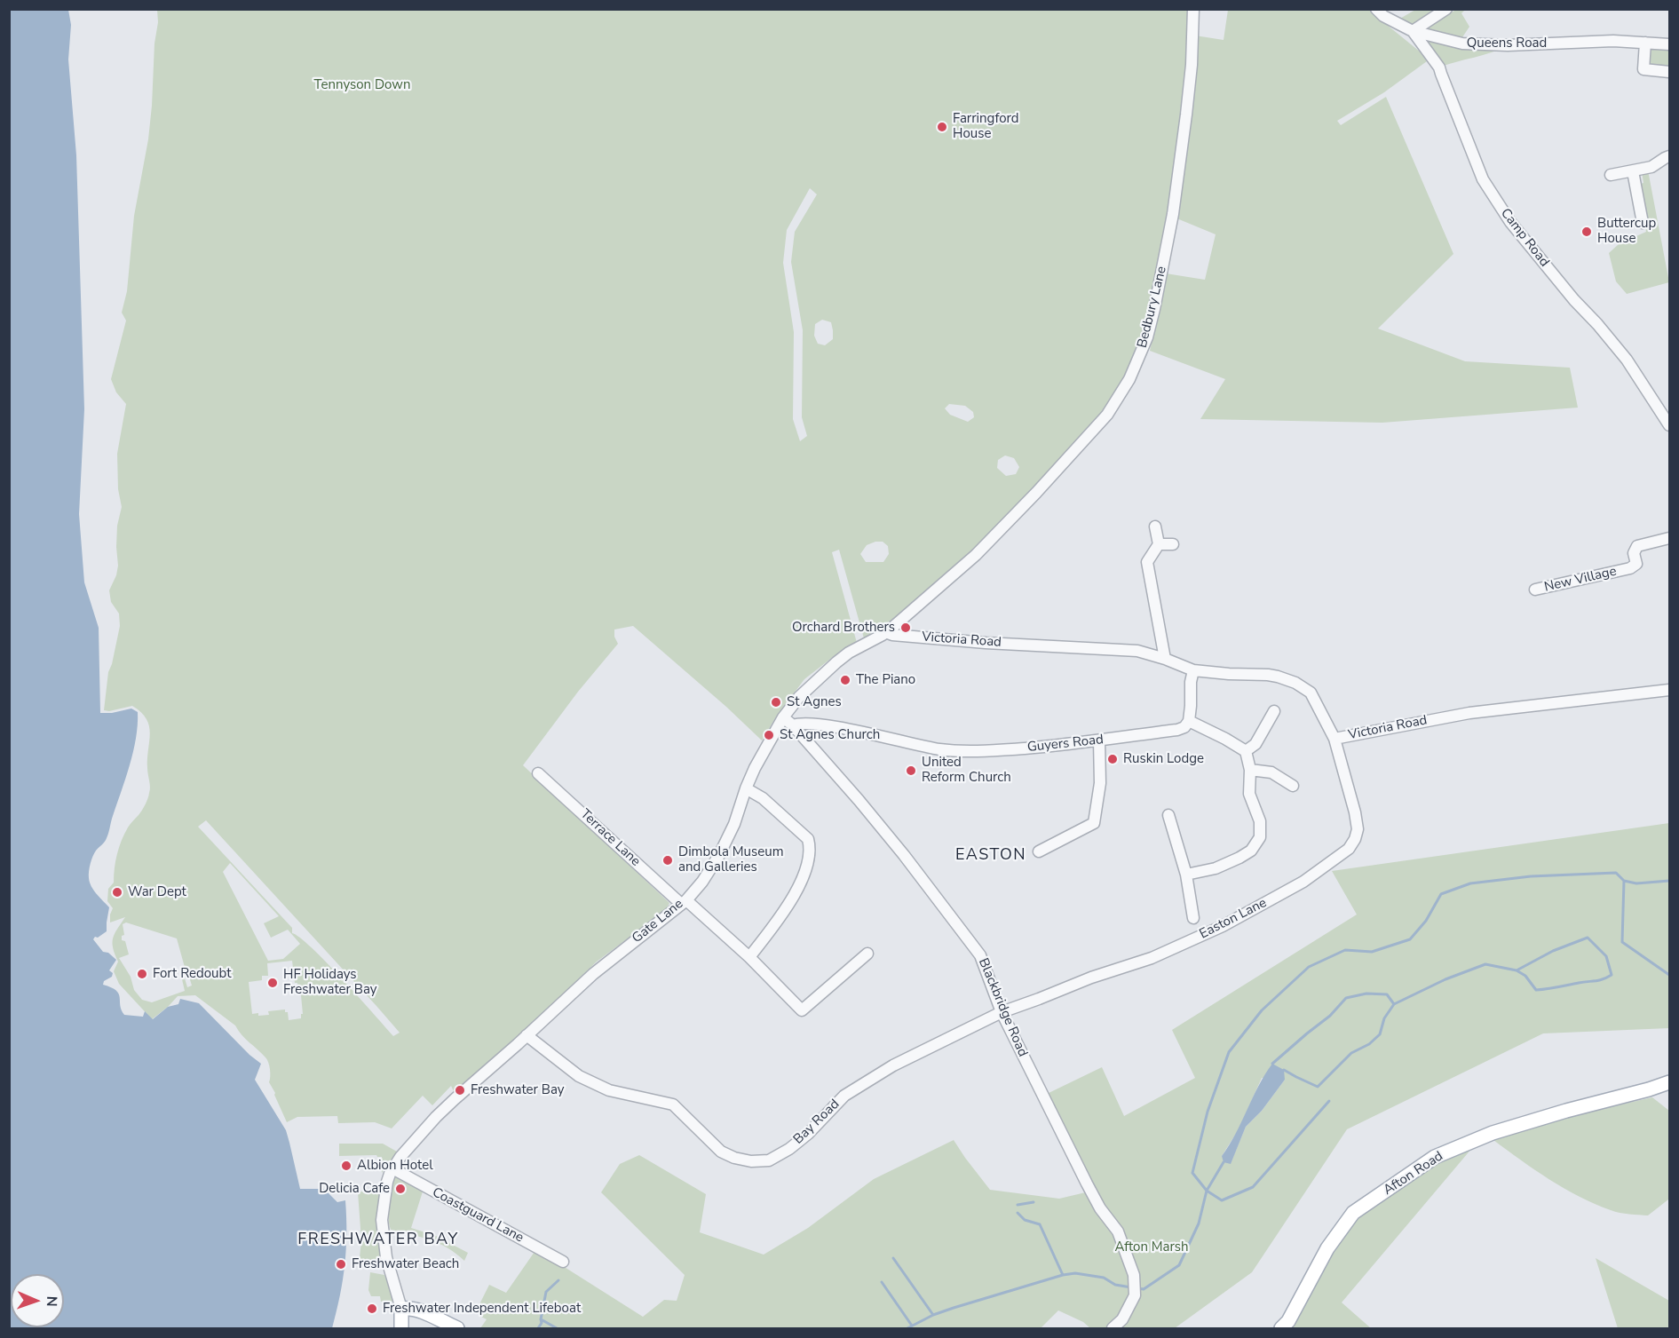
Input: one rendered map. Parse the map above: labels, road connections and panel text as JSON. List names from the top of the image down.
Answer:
{
  "streets": {
    "main road": ["Afton Road"],
    "street": [
      "Queens Road",
      "Camp Road",
      "Bedbury Lane",
      "New Village",
      "Victoria Road",
      "Guyers Road",
      "Terrace Lane",
      "Easton Lane",
      "Gate Lane",
      "Blackbridge Road",
      "Bay Road",
      "Coastguard Lane"
    ]
  },
  "crossings": [
    ["Queens Road", "Camp Road"],
    ["Bedbury Lane", "Victoria Road"],
    ["Bedbury Lane", "Gate Lane"],
    ["Victoria Road", "Easton Lane"],
    ["Victoria Road", "Gate Lane"],
    ["Guyers Road", "Blackbridge Road"],
    ["Terrace Lane", "Gate Lane"],
    ["Easton Lane", "Blackbridge Road"],
    ["Easton Lane", "Bay Road"],
    ["Gate Lane", "Blackbridge Road"],
    ["Gate Lane", "Bay Road"],
    ["Gate Lane", "Coastguard Lane"],
    ["Blackbridge Road", "Bay Road"]
  ],
  "districts": ["EASTON", "FRESHWATER BAY"],
  "parks": ["Tennyson Down", "Afton Marsh"],
  "places": [
    "Farringford House",
    "Buttercup House",
    "Orchard Brothers",
    "The Piano",
    "St Agnes",
    "St Agnes Church",
    "Ruskin Lodge",
    "United Reform Church",
    "Dimbola Museum and Galleries",
    "War Dept",
    "Fort Redoubt",
    "HF Holidays Freshwater Bay",
    "Freshwater Bay",
    "Albion Hotel",
    "Delicia Cafe",
    "Freshwater Beach",
    "Freshwater Independent Lifeboat"
  ],
  "north": "right"
}
